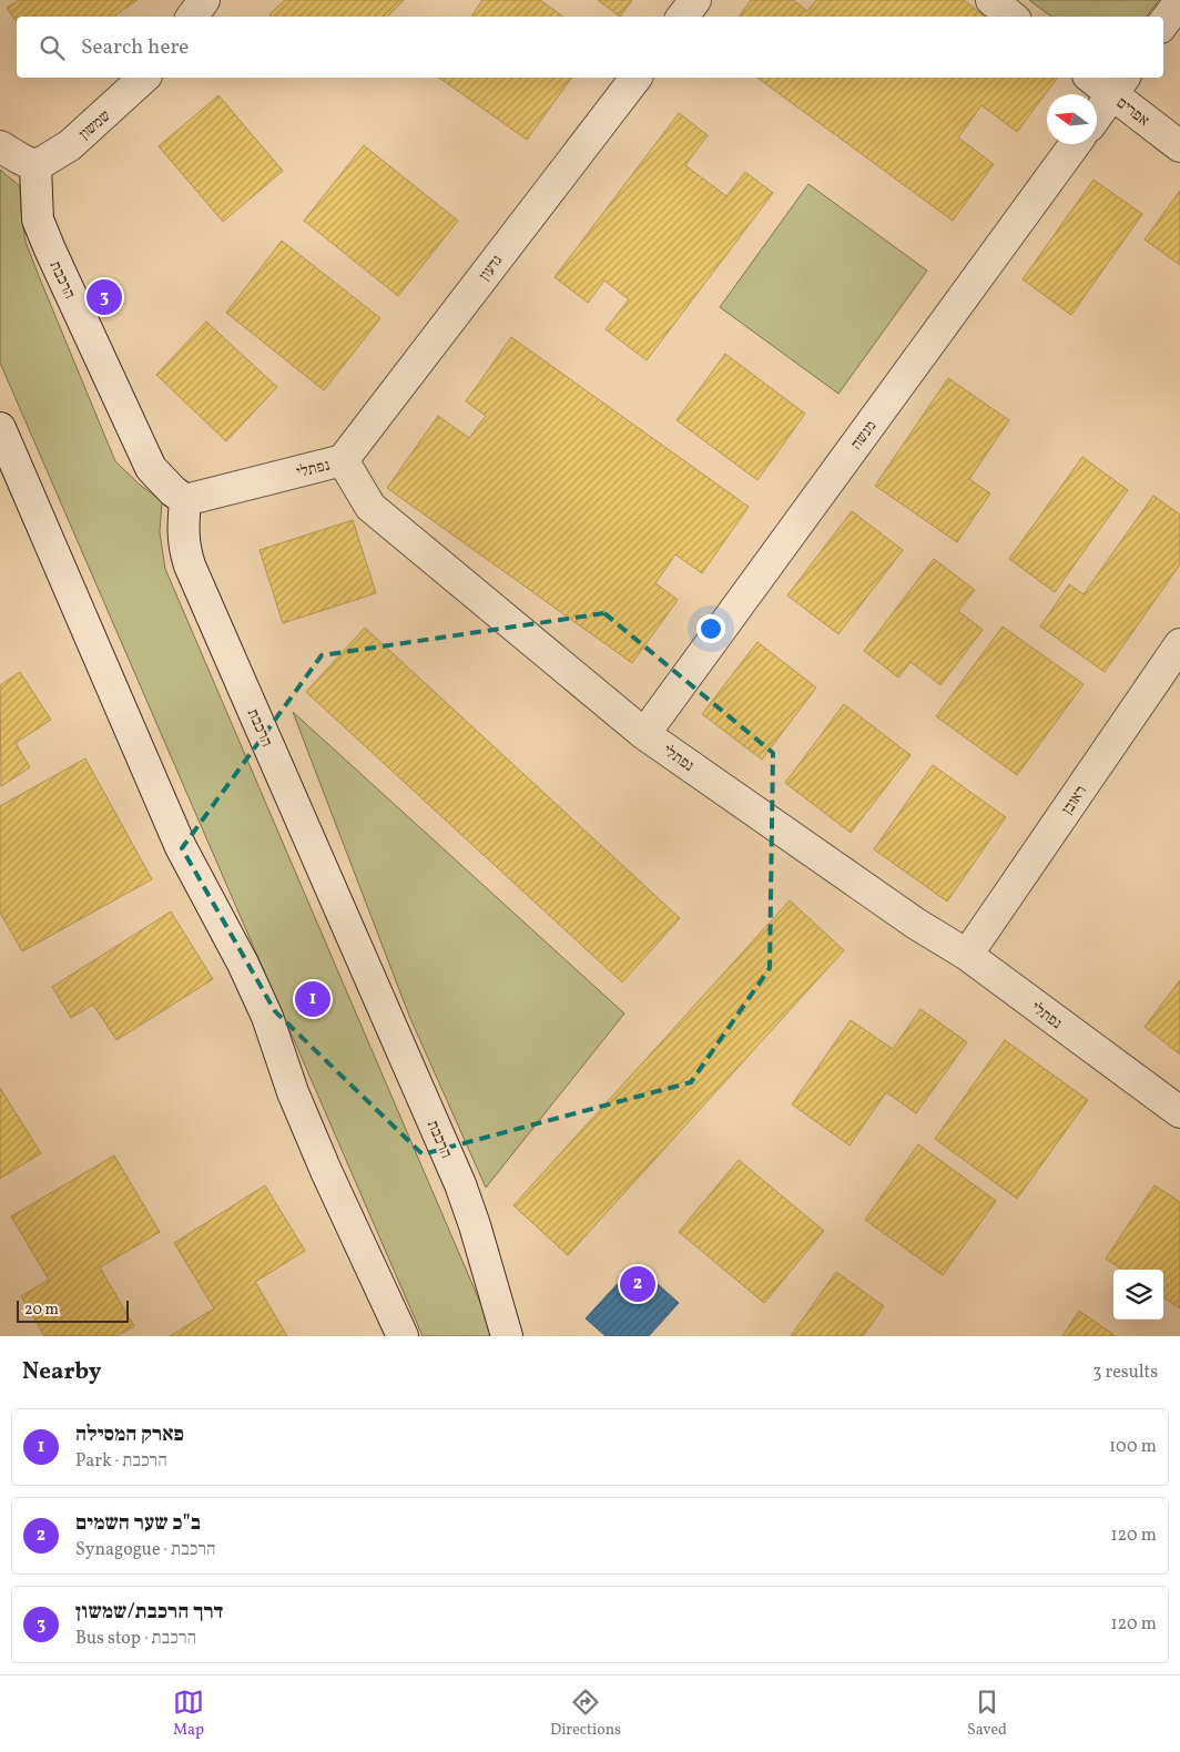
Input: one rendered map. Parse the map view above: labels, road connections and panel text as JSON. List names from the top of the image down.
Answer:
{
  "streets": {
    "street": [
      "אפרים",
      "שמשון",
      "גדעון",
      "הרכבת",
      "מנשה",
      "נפתלי",
      "ראובן"
    ]
  },
  "crossings": [
    ["שמשון", "הרכבת"],
    ["גדעון", "נפתלי"],
    ["הרכבת", "נפתלי"],
    ["מנשה", "נפתלי"],
    ["נפתלי", "ראובן"]
  ],
  "scale_bar": "20 m",
  "north": "left",
  "page": {
    "search": "Search here",
    "pins": ["3", "1", "2"],
    "scale": "20 m",
    "heading": ["Nearby", "3 results"],
    "list": [
      {
        "mark": "1",
        "name": "פארק המסילה",
        "note": "Park · הרכבת",
        "value": "100 m"
      },
      {
        "mark": "2",
        "name": "ב\"כ שער השמים",
        "note": "Synagogue · הרכבת",
        "value": "120 m"
      },
      {
        "mark": "3",
        "name": "דרך הרכבת/שמשון",
        "note": "Bus stop · הרכבת",
        "value": "120 m"
      }
    ],
    "nav": ["Map", "Directions", "Saved"]
  }
}
